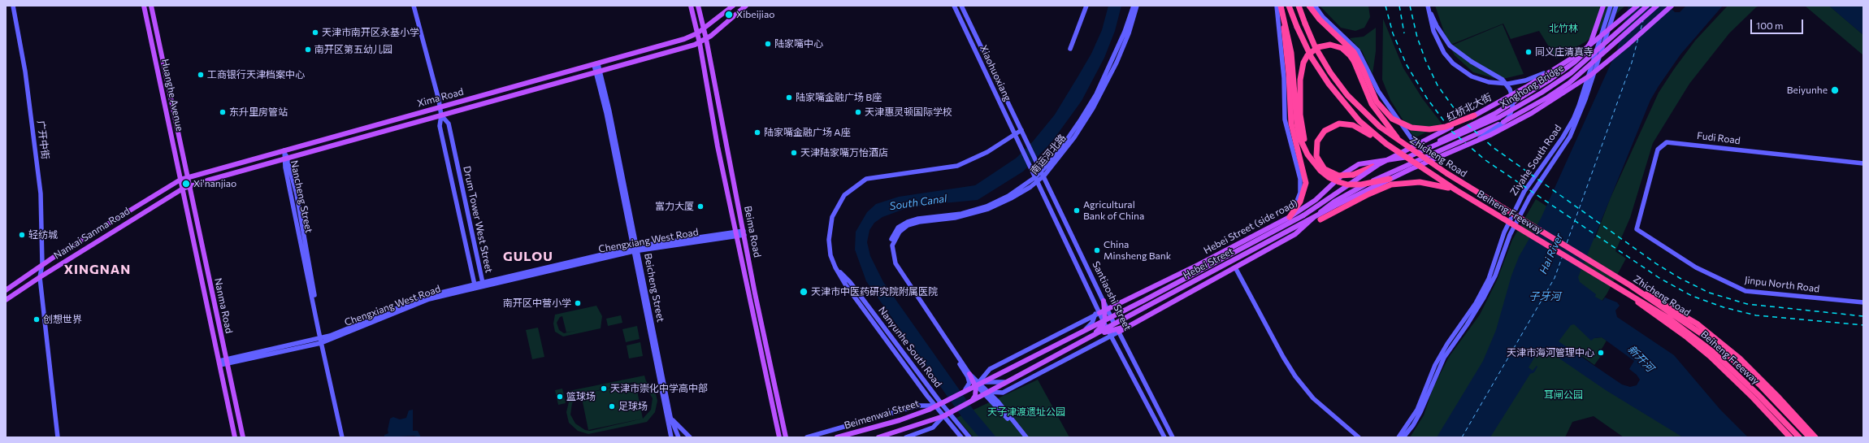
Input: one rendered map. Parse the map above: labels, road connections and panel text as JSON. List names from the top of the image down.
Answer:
{
  "streets": {
    "highway": ["Zhicheng Road", "Beiheng Freeway"],
    "main road": [
      "Xinghong Bridge",
      "Huanghe Avenue",
      "Xima Road",
      "红桥北大街",
      "Hebei Street (side road)",
      "Beima Road",
      "Nankai Sanma Road",
      "Hebei Street",
      "Nanma Road",
      "Beimenwai Street"
    ],
    "street": [
      "Xiaohuoxiang",
      "Fudi Road",
      "广开中街",
      "南运河北路",
      "Ziyahe South Road",
      "Nancheng Street",
      "Drum Tower West Street",
      "Chengxiang West Road",
      "Jinpu North Road",
      "Beicheng Street",
      "Santiaoshi Street",
      "Nanyunhe South Road"
    ]
  },
  "crossings": [
    ["Xiaohuoxiang", "Santiaoshi Street"],
    ["Xiaohuoxiang", "Nanyunhe South Road"],
    ["Xinghong Bridge", "Hebei Street (side road)"],
    ["Huanghe Avenue", "Xima Road"],
    ["Huanghe Avenue", "Nankai Sanma Road"],
    ["Huanghe Avenue", "Nanma Road"],
    ["Xima Road", "Nancheng Street"],
    ["Xima Road", "Drum Tower West Street"],
    ["Xima Road", "Beima Road"],
    ["Xima Road", "Nankai Sanma Road"],
    ["Xima Road", "Beicheng Street"],
    ["Xima Road", "Nanma Road"],
    ["红桥北大街", "Hebei Street"],
    ["Fudi Road", "Jinpu North Road"],
    ["广开中街", "Nankai Sanma Road"],
    ["南运河北路", "Santiaoshi Street"],
    ["Zhicheng Road", "Beiheng Freeway"],
    ["Nancheng Street", "Chengxiang West Road"],
    ["Drum Tower West Street", "Chengxiang West Road"],
    ["Hebei Street (side road)", "Hebei Street"],
    ["Hebei Street (side road)", "Santiaoshi Street"],
    ["Beima Road", "Chengxiang West Road"],
    ["Nankai Sanma Road", "Nanma Road"],
    ["Chengxiang West Road", "Beicheng Street"],
    ["Chengxiang West Road", "Nanma Road"],
    ["Hebei Street", "Santiaoshi Street"],
    ["Hebei Street", "Nanyunhe South Road"],
    ["Hebei Street", "Beimenwai Street"],
    ["Nanyunhe South Road", "Beimenwai Street"]
  ],
  "districts": ["GULOU", "XINGNAN"],
  "water": [
    "South Canal",
    "Hai River",
    "子牙河",
    "新开河"
  ],
  "parks": ["北竹林", "耳闸公园", "天子津渡遗址公园"],
  "places": [
    "Xibeijiao",
    "天津市南开区永基小学",
    "陆家嘴中心",
    "南开区第五幼儿园",
    "同义庄清真寺",
    "工商银行天津档案中心",
    "Beiyunhe",
    "陆家嘴金融广场 B座",
    "东升里房管站",
    "天津惠灵顿国际学校",
    "陆家嘴金融广场 A座",
    "天津陆家嘴万怡酒店",
    "Xi'nanjiao",
    "富力大厦",
    "Agricultural Bank of China",
    "轻纺城",
    "China Minsheng Bank",
    "天津市中医药研究院附属医院",
    "南开区中营小学",
    "创想世界",
    "天津市海河管理中心",
    "天津市崇化中学高中部",
    "篮球场",
    "足球场"
  ],
  "scale_bar": "100 m"
}
